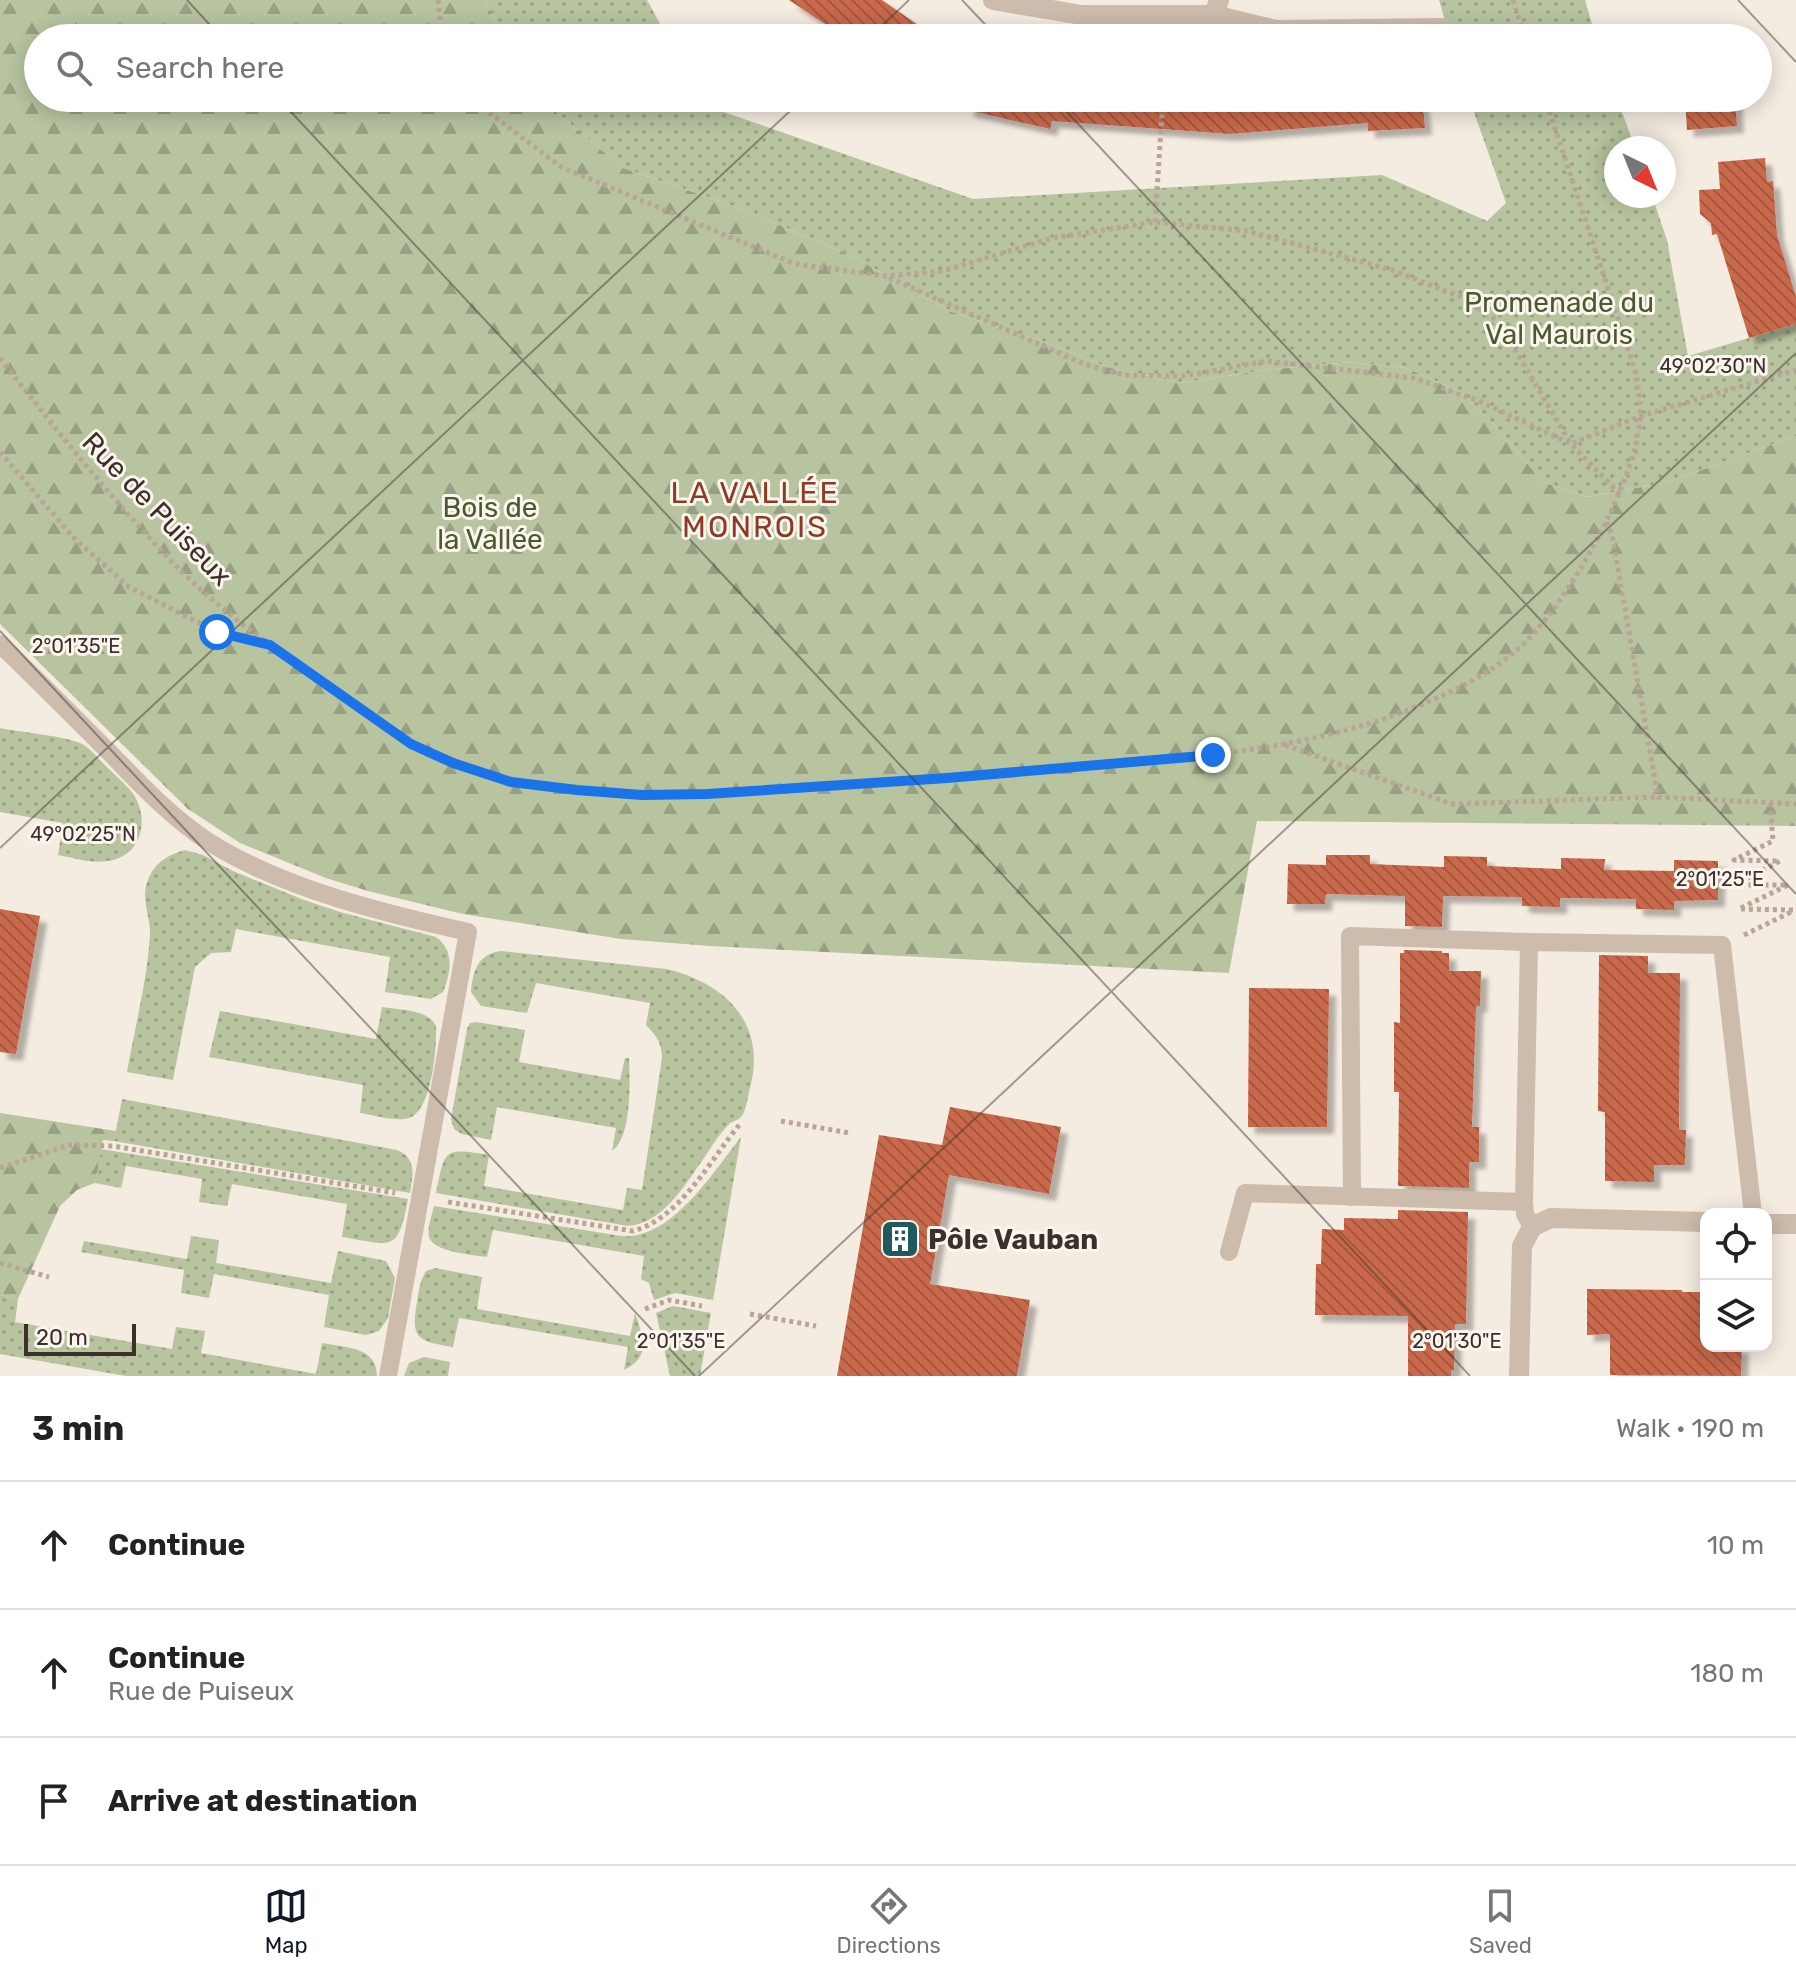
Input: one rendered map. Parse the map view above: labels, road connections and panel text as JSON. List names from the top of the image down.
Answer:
{
  "streets": {
    "path": ["Rue de Puiseux"]
  },
  "districts": ["LA VALLÉE MONROIS"],
  "parks": ["Promenade du Val Maurois", "Bois de la Vallée"],
  "places": {
    "building": ["Pôle Vauban"]
  },
  "scale_bar": "20 m",
  "north": "bottom right",
  "page": {
    "search": "Search here",
    "scale": "20 m",
    "heading": ["3 min", "Walk · 190 m"],
    "list": [
      ["Continue", "10 m"],
      ["Continue", "Rue de Puiseux", "180 m"],
      "Arrive at destination"
    ],
    "nav": ["Map", "Directions", "Saved"]
  },
  "coordinates": [
    "49°02'30\"N",
    "2°01'35\"E",
    "49°02'25\"N",
    "2°01'25\"E",
    "2°01'30\"E"
  ]
}
